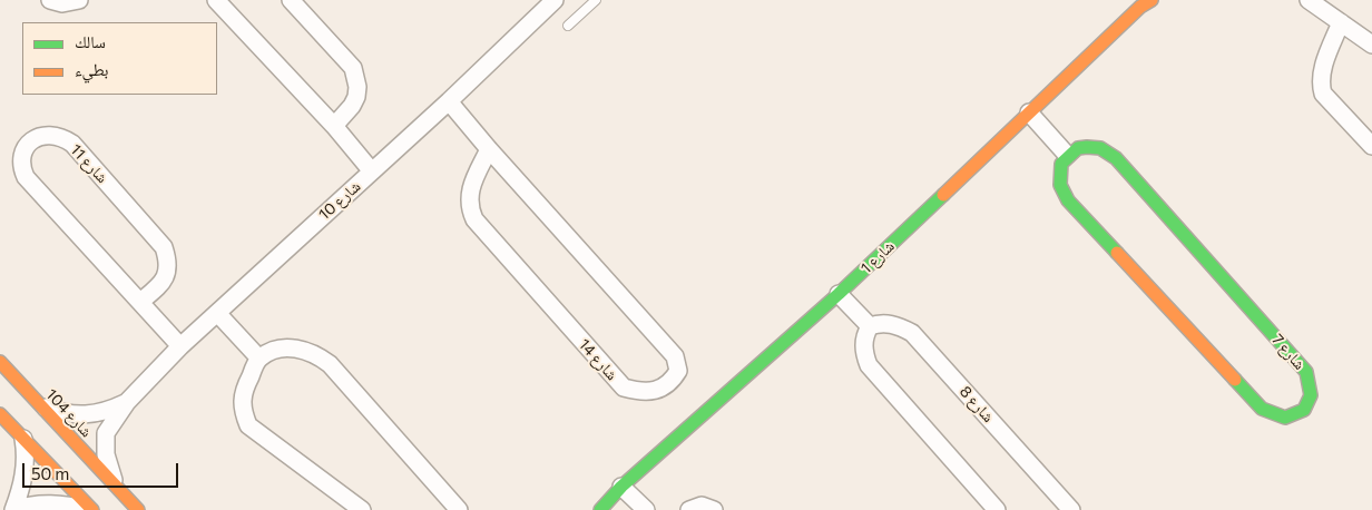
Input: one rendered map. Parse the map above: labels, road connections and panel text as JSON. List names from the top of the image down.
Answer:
{
  "streets": {
    "street": [
      "شارع 11",
      "شارع 10",
      "شارع 1",
      "شارع 7",
      "شارع 14",
      "شارع 8",
      "شارع 104"
    ]
  },
  "crossings": [
    ["شارع 11", "شارع 10"],
    ["شارع 10", "شارع 14"],
    ["شارع 10", "شارع 104"]
  ],
  "legend": ["سالك", "بطيء"],
  "scale_bar": "50 m"
}
